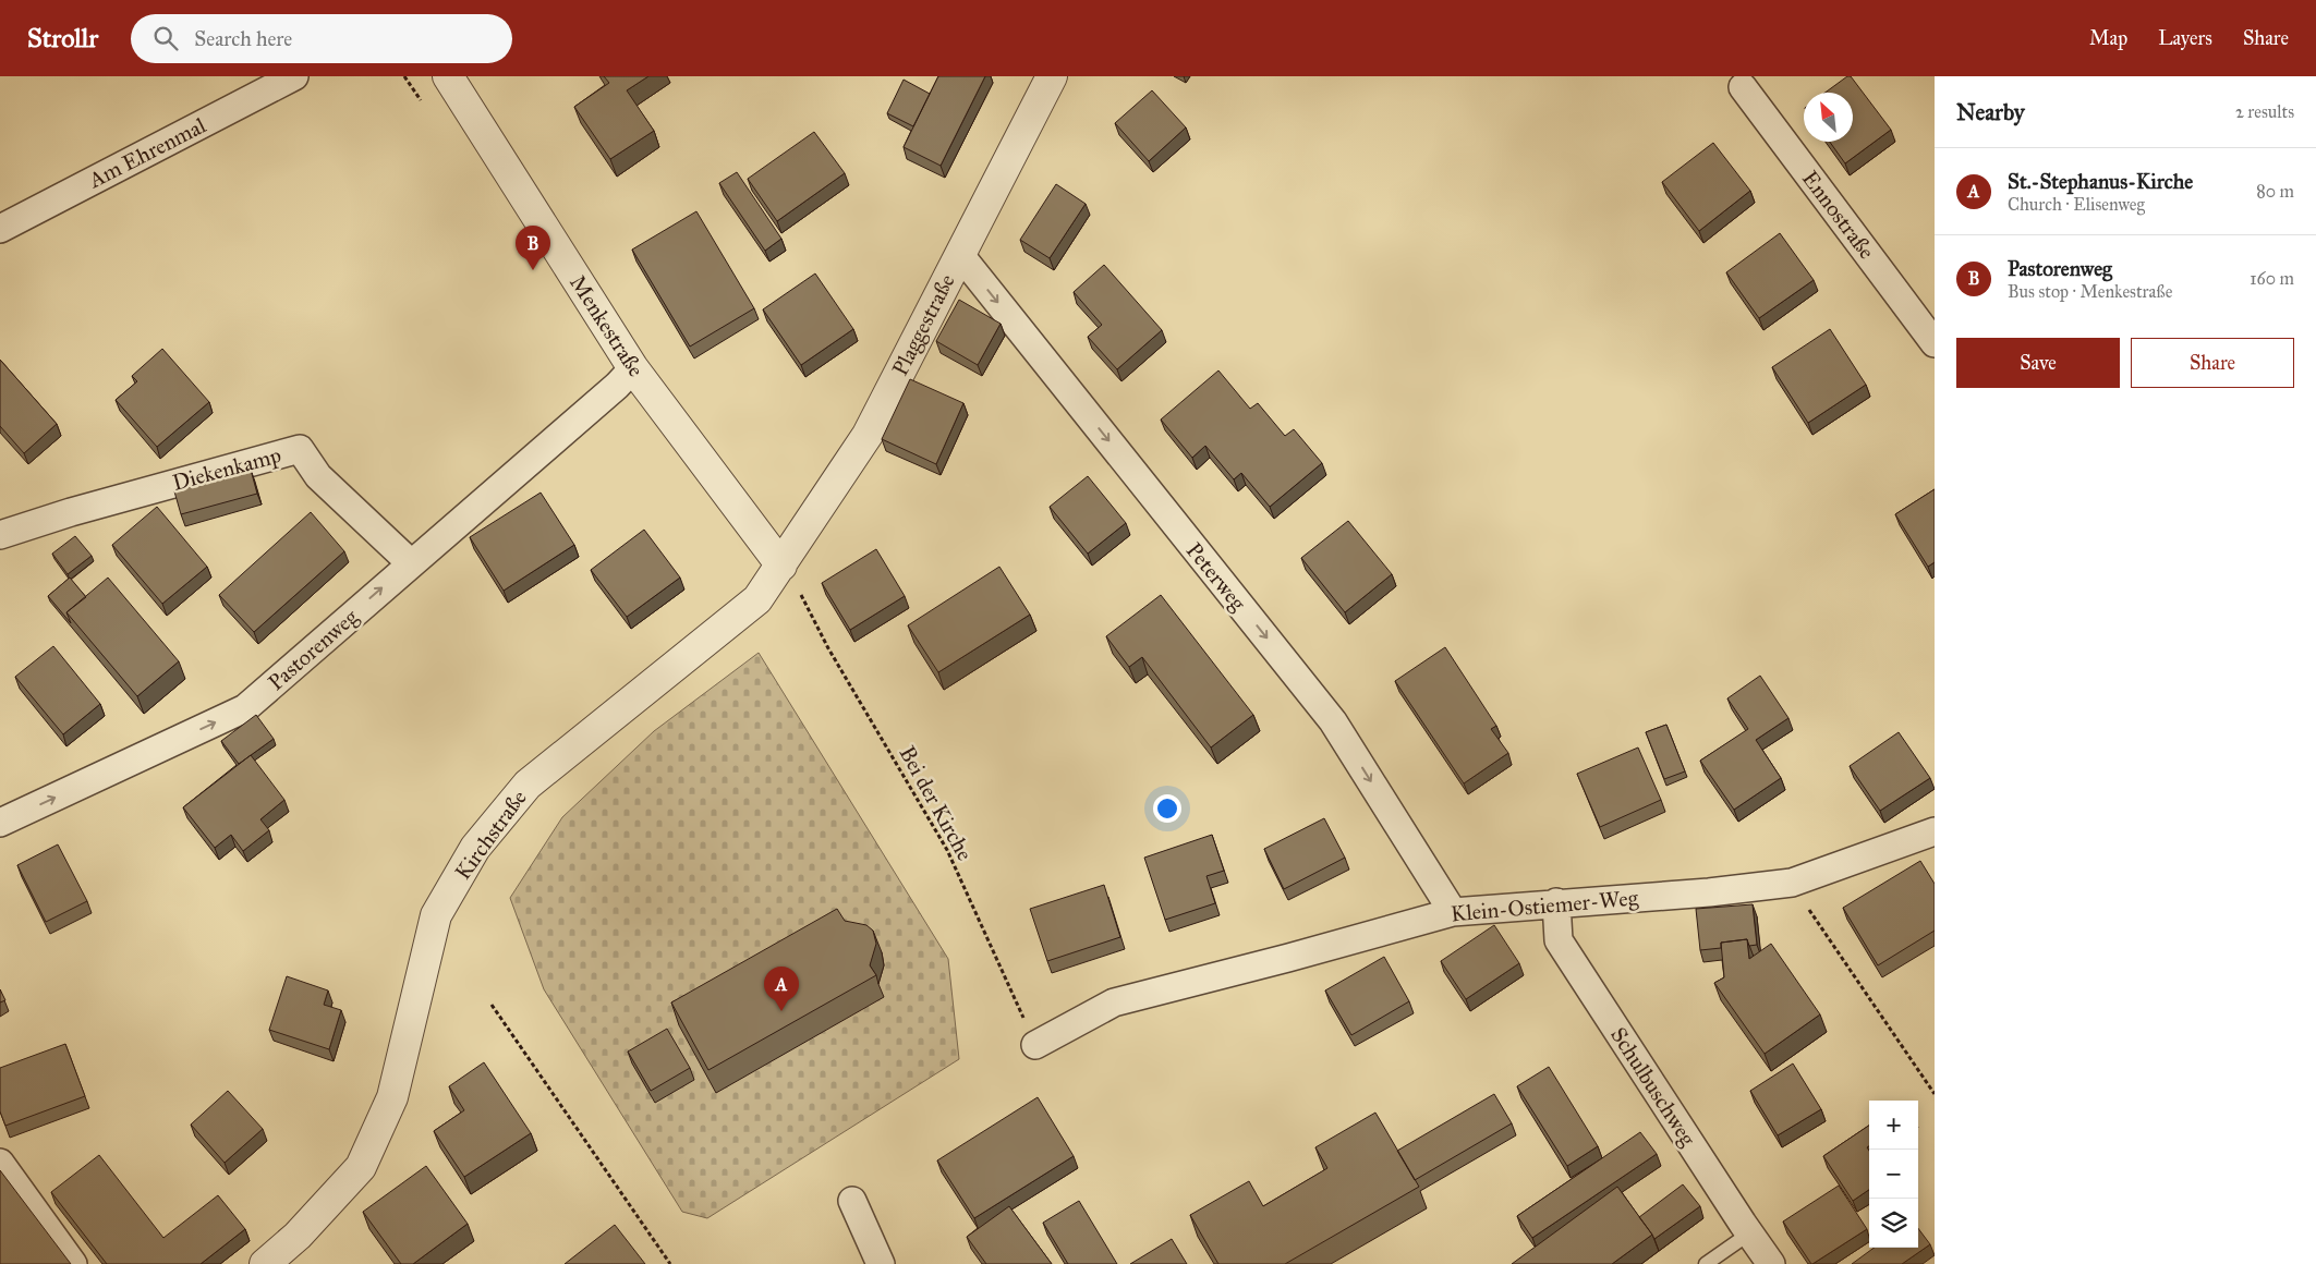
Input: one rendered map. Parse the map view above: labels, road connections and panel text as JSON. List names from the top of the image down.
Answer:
{
  "streets": {
    "street": [
      "Am Ehrenmal",
      "Ennostraße",
      "Plaggestraße",
      "Menkestraße",
      "Diekenkamp",
      "Peterweg",
      "Pastorenweg",
      "Kirchstraße",
      "Klein-Ostiemer-Weg",
      "Schulbuschweg"
    ],
    "path": ["Bei der Kirche"]
  },
  "crossings": [
    ["Plaggestraße", "Menkestraße"],
    ["Plaggestraße", "Peterweg"],
    ["Plaggestraße", "Kirchstraße"],
    ["Menkestraße", "Pastorenweg"],
    ["Menkestraße", "Kirchstraße"],
    ["Diekenkamp", "Pastorenweg"],
    ["Peterweg", "Klein-Ostiemer-Weg"],
    ["Bei der Kirche", "Klein-Ostiemer-Weg"],
    ["Klein-Ostiemer-Weg", "Schulbuschweg"]
  ],
  "one_way": ["Peterweg", "Pastorenweg"],
  "north": "top left",
  "page": {
    "header": "Strollr",
    "search": "Search here",
    "nav": ["Map", "Layers", "Share"],
    "heading": ["Nearby", "2 results"],
    "list": [
      {
        "mark": "A",
        "name": "St.-Stephanus-Kirche",
        "note": "Church · Elisenweg",
        "value": "80 m"
      },
      {
        "mark": "B",
        "name": "Pastorenweg",
        "note": "Bus stop · Menkestraße",
        "value": "160 m"
      }
    ],
    "pins": ["B", "A"],
    "buttons": ["Save", "Share"],
    "map_buttons": ["+", "−"]
  }
}
